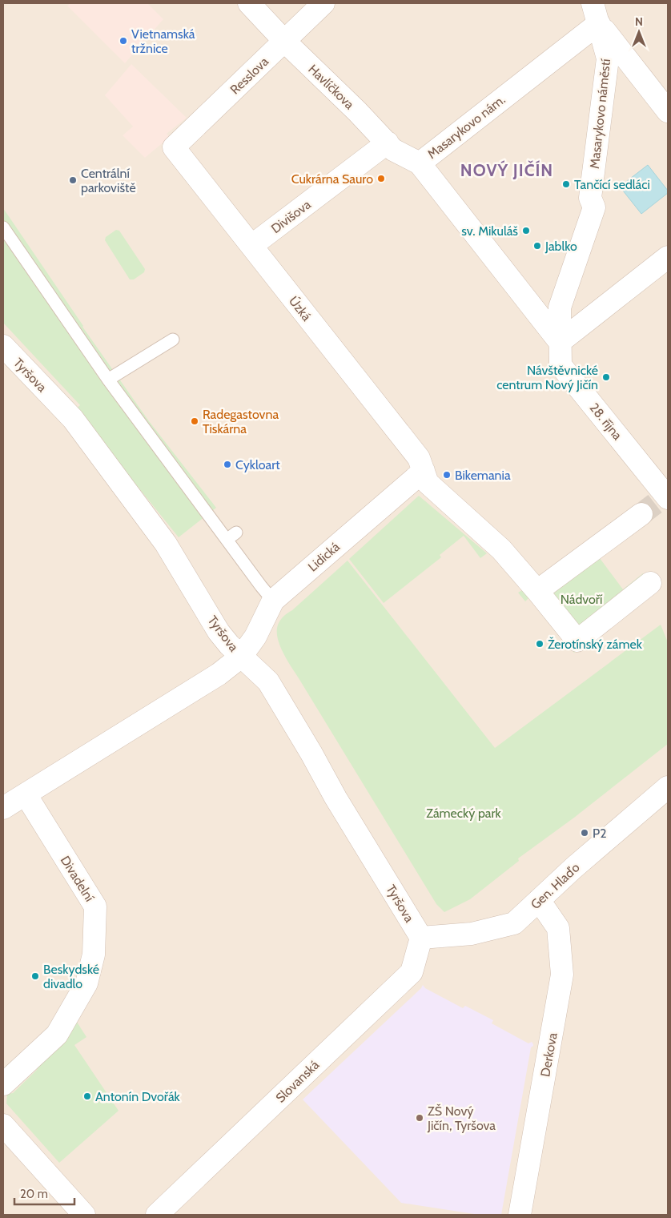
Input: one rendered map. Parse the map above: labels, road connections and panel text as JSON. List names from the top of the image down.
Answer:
{
  "streets": {
    "street": [
      "Resslova",
      "Havlíčkova",
      "Masarykovo náměstí",
      "Masarykovo nám.",
      "Divišova",
      "Úzká",
      "Tyršova",
      "28. října",
      "Lidická",
      "Divadelní",
      "Gen. Hlaďo",
      "Derkova",
      "Slovanská"
    ]
  },
  "crossings": [
    ["Resslova", "Havlíčkova"],
    ["Resslova", "Úzká"],
    ["Havlíčkova", "Masarykovo nám."],
    ["Havlíčkova", "Divišova"],
    ["Masarykovo náměstí", "Masarykovo nám."],
    ["Masarykovo náměstí", "28. října"],
    ["Masarykovo nám.", "28. října"],
    ["Divišova", "Úzká"],
    ["Úzká", "Lidická"],
    ["Tyršova", "Lidická"],
    ["Tyršova", "Gen. Hlaďo"],
    ["Tyršova", "Slovanská"],
    ["Gen. Hlaďo", "Derkova"],
    ["Gen. Hlaďo", "Slovanská"]
  ],
  "districts": ["NOVÝ JIČÍN"],
  "parks": ["Nádvoří", "Zámecký park"],
  "places": [
    "Vietnamská tržnice",
    "Cukrárna Sauro",
    "Centrální parkoviště",
    "Tančící sedláci",
    "sv. Mikuláš",
    "Jablko",
    "Návštěvnické centrum Nový Jičín",
    "Radegastovna Tiskárna",
    "Cykloart",
    "Bikemania",
    "Žerotínský zámek",
    "P2",
    "Beskydské divadlo",
    "Antonín Dvořák",
    "ZŠ Nový Jičín, Tyršova"
  ],
  "scale_bar": "20 m",
  "north": "top"
}
